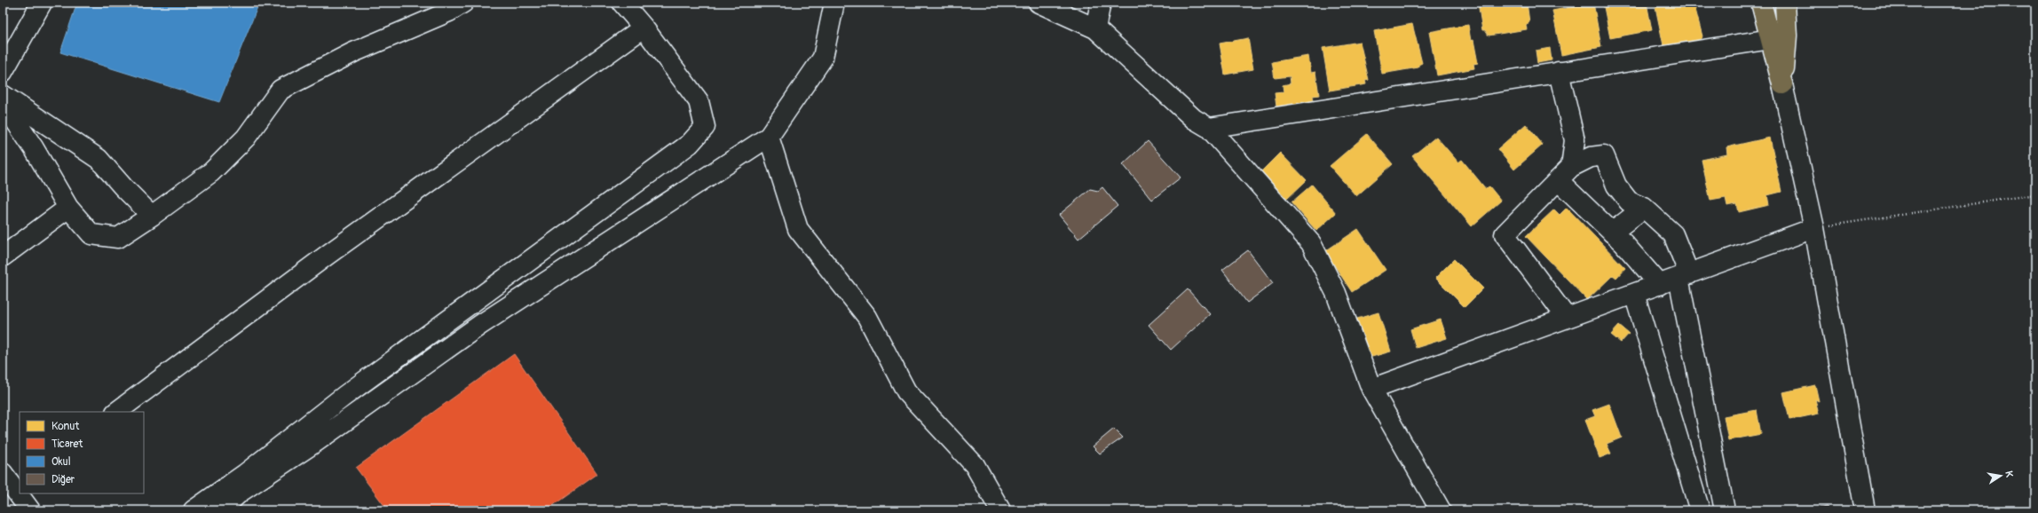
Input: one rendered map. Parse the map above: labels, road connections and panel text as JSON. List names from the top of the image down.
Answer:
{
  "legend": [
    "Konut",
    "Ticaret",
    "Okul",
    "Diğer"
  ],
  "north": "right"
}
